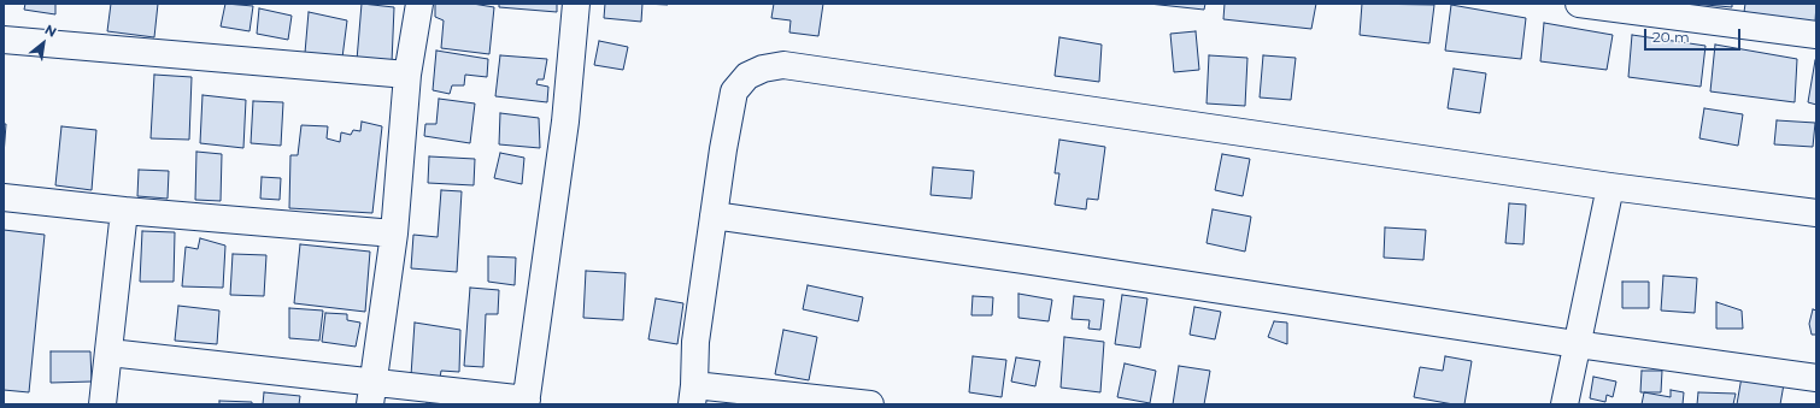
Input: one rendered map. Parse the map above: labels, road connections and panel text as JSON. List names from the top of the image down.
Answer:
{
  "scale_bar": "20 m",
  "north": "top right"
}
